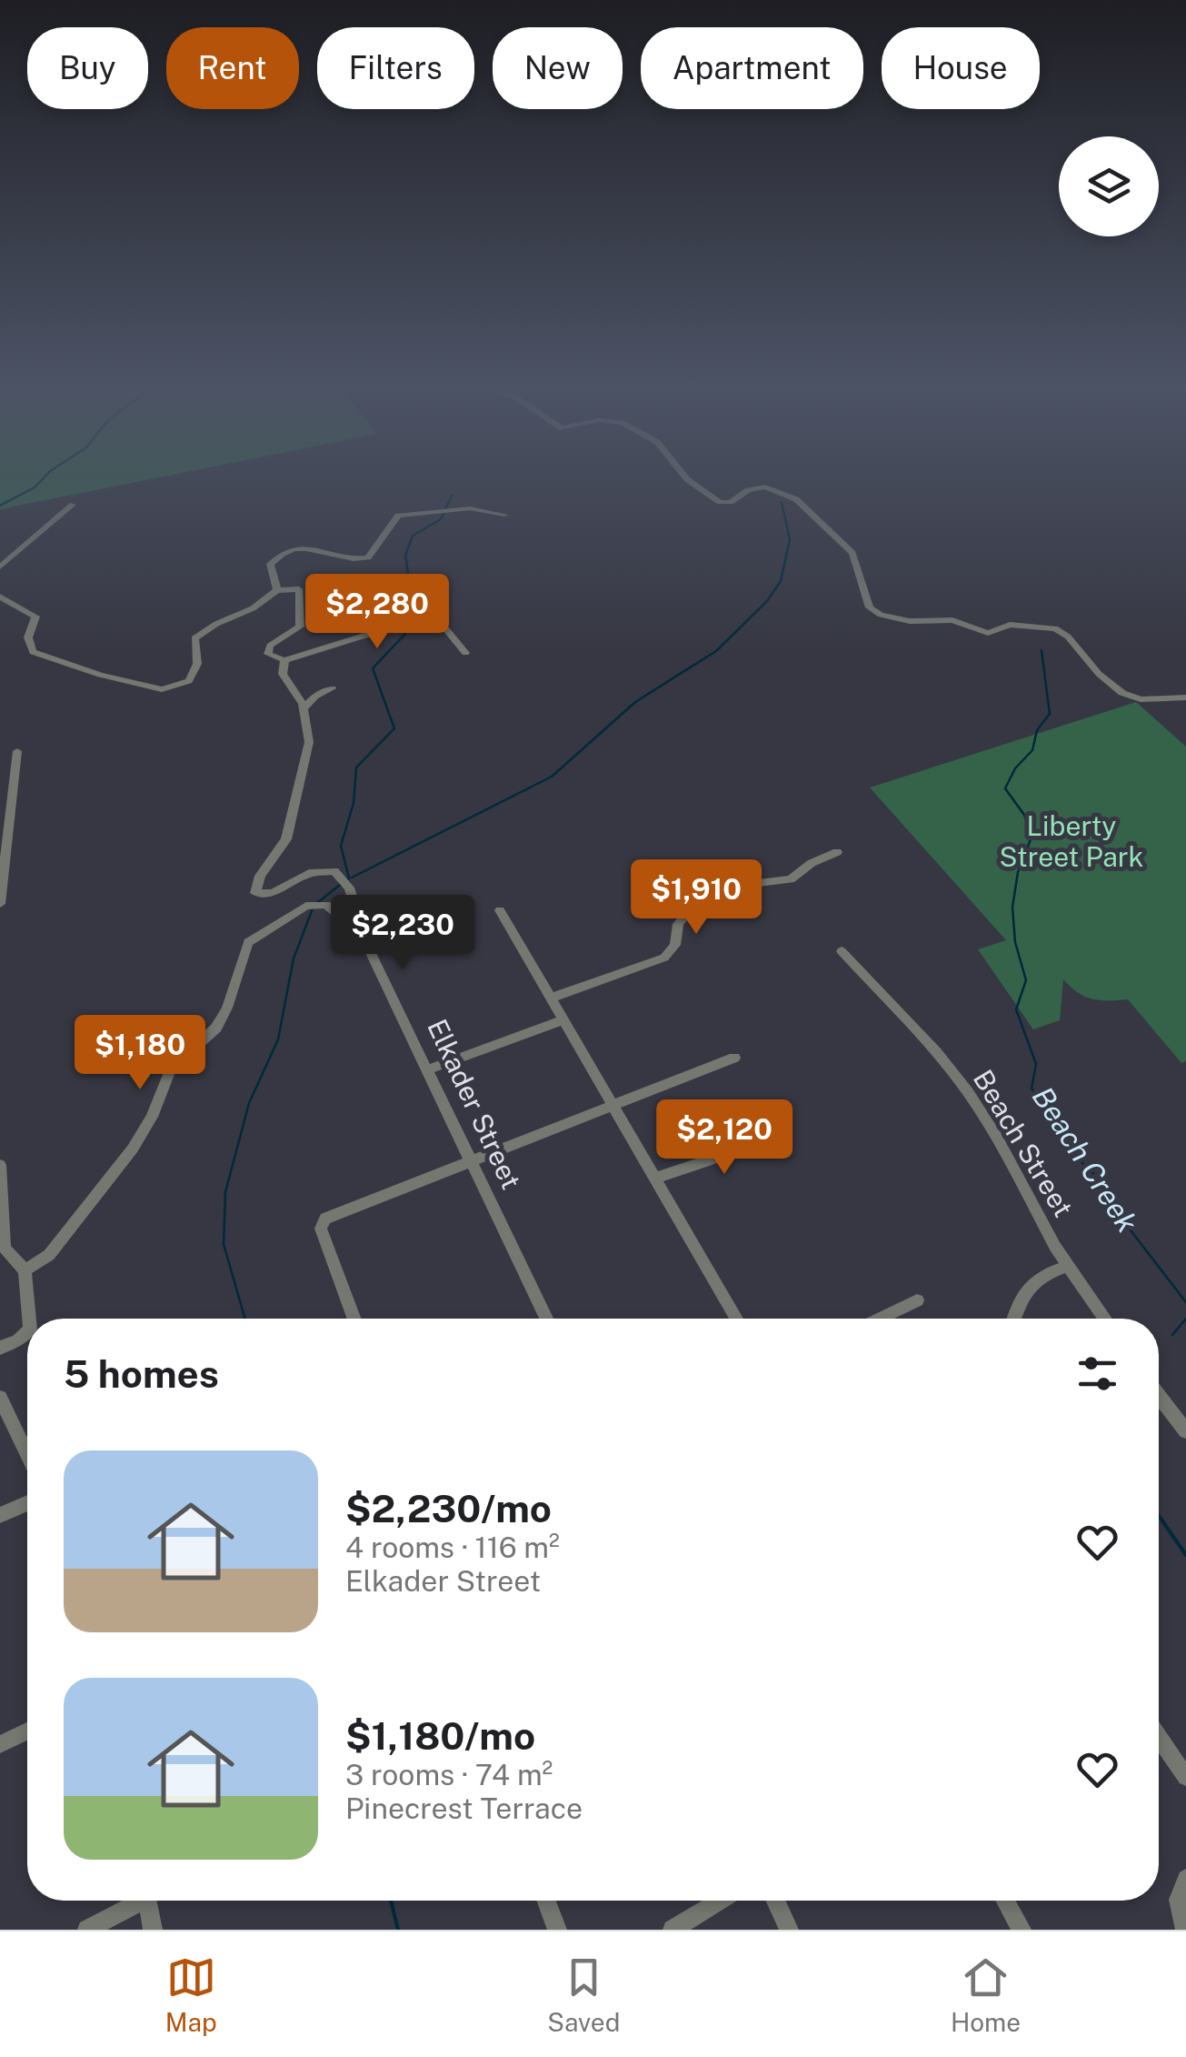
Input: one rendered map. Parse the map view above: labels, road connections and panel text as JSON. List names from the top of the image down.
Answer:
{
  "streets": {
    "street": ["Elkader Street", "Beach Street"]
  },
  "water": ["Beach Creek"],
  "parks": ["Liberty Street Park"],
  "page": {
    "chip": [
      "Buy",
      "Rent",
      "Filters",
      "New",
      "Apartment",
      "House"
    ],
    "price": [
      "$2,280",
      "$1,910",
      "$2,230",
      "$1,180",
      "$2,120"
    ],
    "heading": "5 homes",
    "list": [
      {
        "name": "$2,230/mo",
        "note": "4 rooms · 116 m² · Elkader Street"
      },
      {
        "name": "$1,180/mo",
        "note": "3 rooms · 74 m² · Pinecrest Terrace"
      }
    ],
    "tabs": ["Map", "Saved", "Home"]
  }
}
